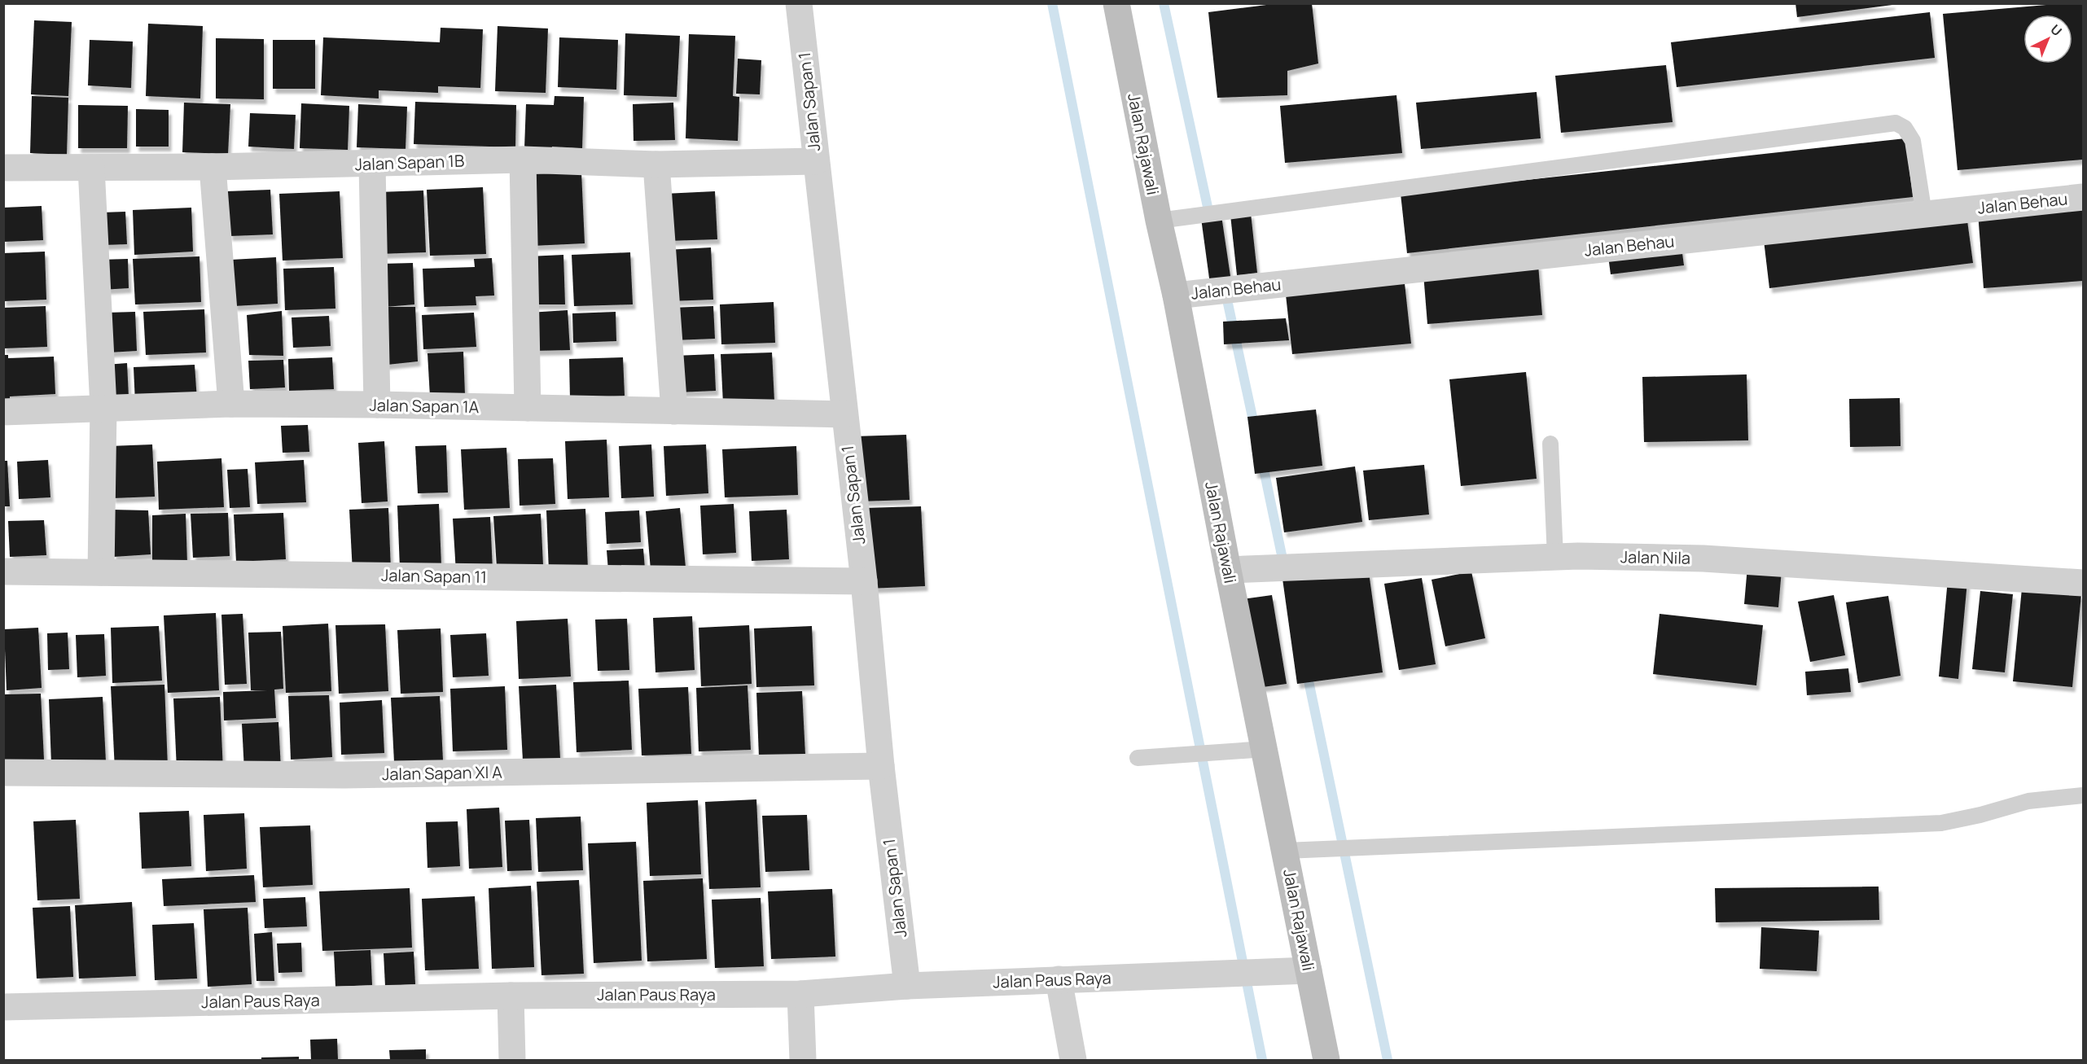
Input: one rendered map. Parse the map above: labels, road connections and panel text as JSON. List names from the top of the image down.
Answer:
{
  "streets": {
    "main road": ["Jalan Rajawali"],
    "street": [
      "Jalan Sapan 1",
      "Jalan Sapan 1B",
      "Jalan Behau",
      "Jalan Sapan 1A",
      "Jalan Nila",
      "Jalan Sapan 11",
      "Jalan Sapan XI A",
      "Jalan Paus Raya"
    ]
  },
  "crossings": [
    ["Jalan Sapan 1", "Jalan Sapan 1B"],
    ["Jalan Sapan 1", "Jalan Sapan 1A"],
    ["Jalan Sapan 1", "Jalan Sapan 11"],
    ["Jalan Sapan 1", "Jalan Sapan XI A"],
    ["Jalan Sapan 1", "Jalan Paus Raya"],
    ["Jalan Rajawali", "Jalan Behau"],
    ["Jalan Rajawali", "Jalan Nila"],
    ["Jalan Rajawali", "Jalan Paus Raya"]
  ],
  "north": "top right"
}
